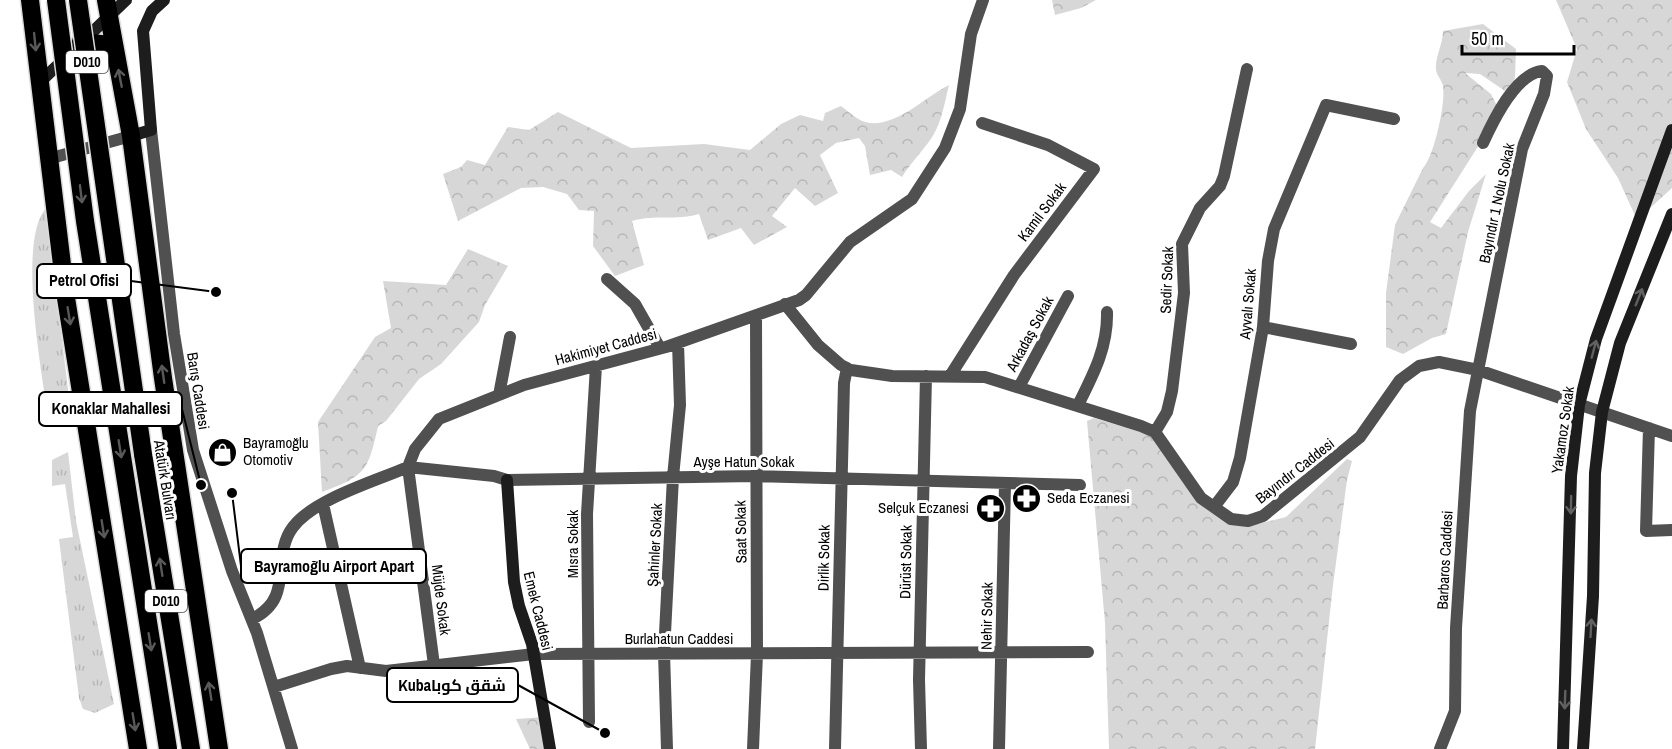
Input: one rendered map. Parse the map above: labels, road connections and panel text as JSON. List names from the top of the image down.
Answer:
{
  "streets": {
    "highway": ["D010", "Atatürk Bulvarı"],
    "main road": ["Yakamoz Sokak", "Emek Caddesi"],
    "street": [
      "Bayındır 1 Nolu Sokak",
      "Kamil Sokak",
      "Sedir Sokak",
      "Ayvalı Sokak",
      "Arkadaş Sokak",
      "Hakimiyet Caddesi",
      "Barış Caddesi",
      "Ayşe Hatun Sokak",
      "Bayındır Caddesi",
      "Saat Sokak",
      "Mısra Sokak",
      "Şahinler Sokak",
      "Dirlik Sokak",
      "Barbaros Caddesi",
      "Dürüst Sokak",
      "Müjde Sokak",
      "Nehir Sokak",
      "Burlahatun Caddesi"
    ]
  },
  "crossings": [
    ["Bayındır 1 Nolu Sokak", "Bayındır Caddesi"],
    ["Bayındır 1 Nolu Sokak", "Barbaros Caddesi"],
    ["Sedir Sokak", "Bayındır Caddesi"],
    ["Ayvalı Sokak", "Bayındır Caddesi"],
    ["Hakimiyet Caddesi", "Ayşe Hatun Sokak"],
    ["Hakimiyet Caddesi", "Saat Sokak"],
    ["Hakimiyet Caddesi", "Mısra Sokak"],
    ["Hakimiyet Caddesi", "Şahinler Sokak"],
    ["Hakimiyet Caddesi", "Müjde Sokak"],
    ["Barış Caddesi", "Burlahatun Caddesi"],
    ["Yakamoz Sokak", "Bayındır Caddesi"],
    ["Ayşe Hatun Sokak", "Saat Sokak"],
    ["Ayşe Hatun Sokak", "Mısra Sokak"],
    ["Ayşe Hatun Sokak", "Şahinler Sokak"],
    ["Ayşe Hatun Sokak", "Dirlik Sokak"],
    ["Ayşe Hatun Sokak", "Dürüst Sokak"],
    ["Ayşe Hatun Sokak", "Müjde Sokak"],
    ["Ayşe Hatun Sokak", "Emek Caddesi"],
    ["Ayşe Hatun Sokak", "Nehir Sokak"],
    ["Bayındır Caddesi", "Barbaros Caddesi"],
    ["Saat Sokak", "Burlahatun Caddesi"],
    ["Mısra Sokak", "Burlahatun Caddesi"],
    ["Şahinler Sokak", "Burlahatun Caddesi"],
    ["Dirlik Sokak", "Burlahatun Caddesi"],
    ["Dürüst Sokak", "Burlahatun Caddesi"],
    ["Müjde Sokak", "Burlahatun Caddesi"],
    ["Emek Caddesi", "Burlahatun Caddesi"],
    ["Nehir Sokak", "Burlahatun Caddesi"]
  ],
  "places": {
    "other": [
      "Petrol Ofisi",
      "Konaklar Mahallesi",
      "Bayramoğlu Airport Apart",
      "Kubaشقق كوبا"
    ],
    "shop": ["Bayramoğlu Otomotiv"],
    "pharmacy": ["Seda Eczanesi", "Selçuk Eczanesi"]
  },
  "scale_bar": "50 m"
}
